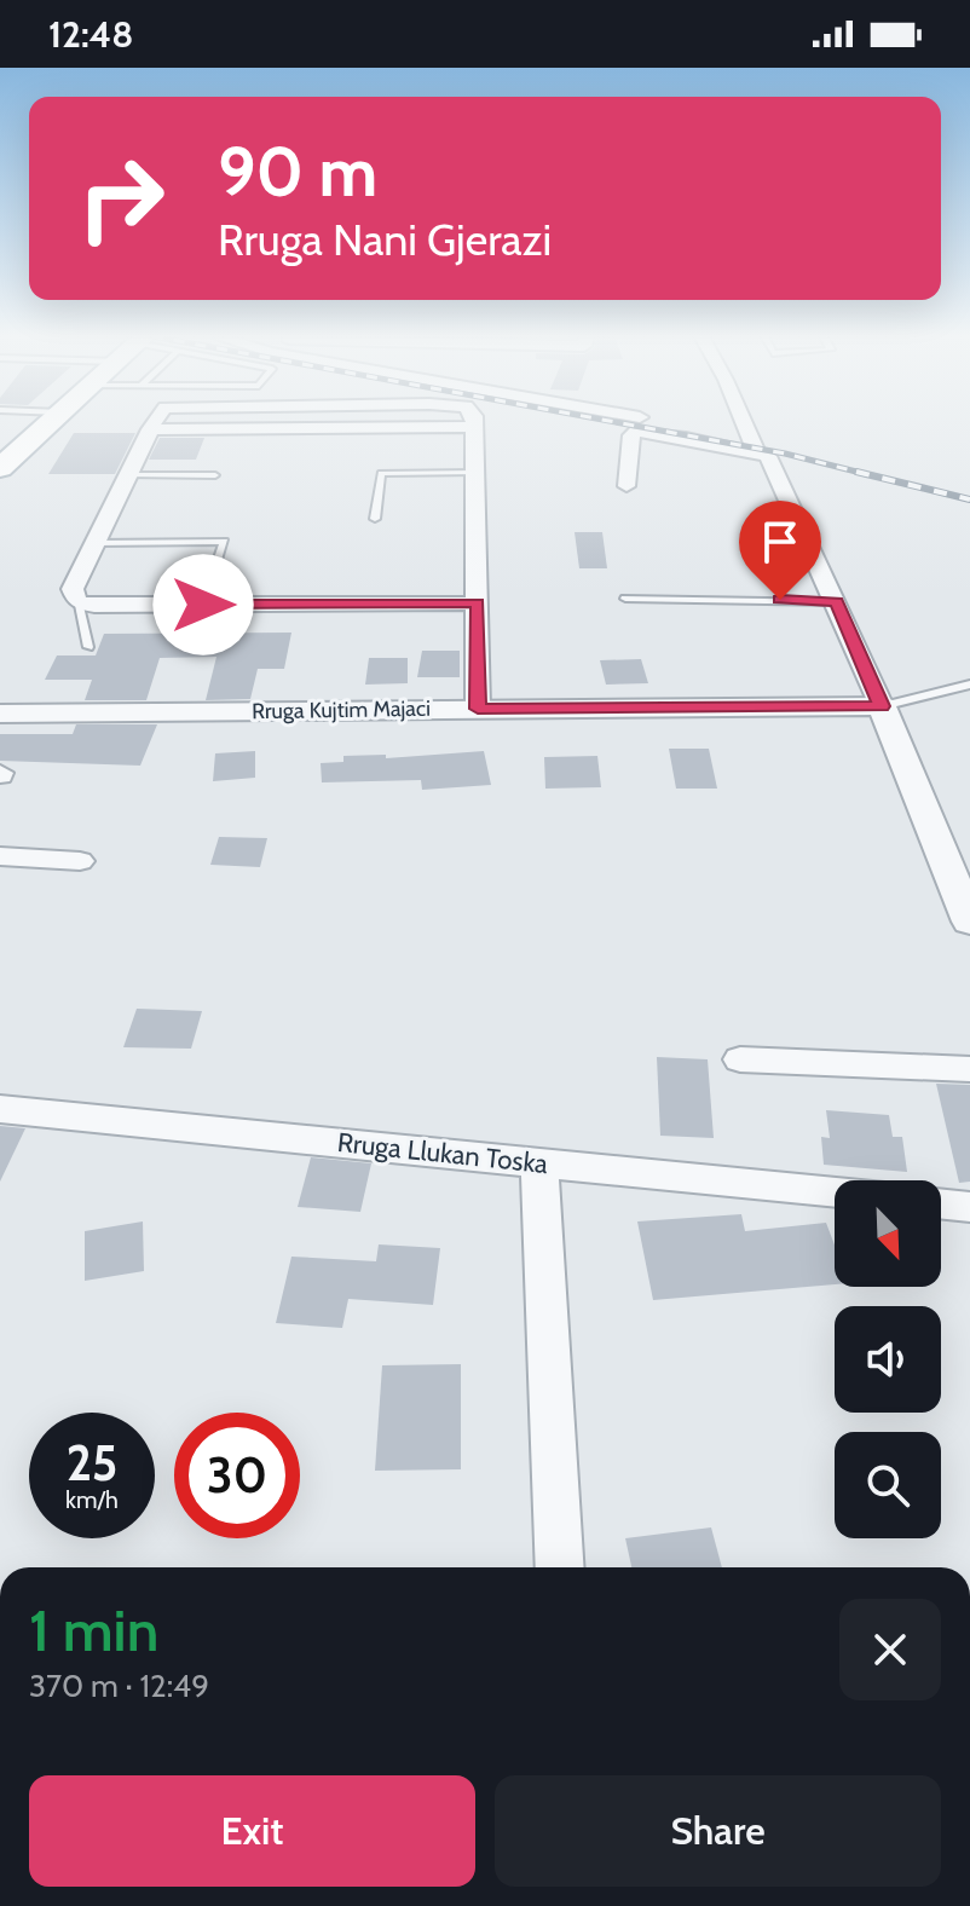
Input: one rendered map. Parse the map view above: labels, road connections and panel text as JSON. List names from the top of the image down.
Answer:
{
  "streets": {
    "street": ["Rruga Kujtim Majaci", "Rruga Llukan Toska"]
  },
  "north": "bottom right",
  "page": {
    "status": "12:48",
    "turn": ["90 m", "Rruga Nani Gjerazi"],
    "speed": "25 km/h",
    "limit": "30",
    "heading": ["1 min", "370 m · 12:49"],
    "buttons": ["Exit", "Share"]
  }
}
